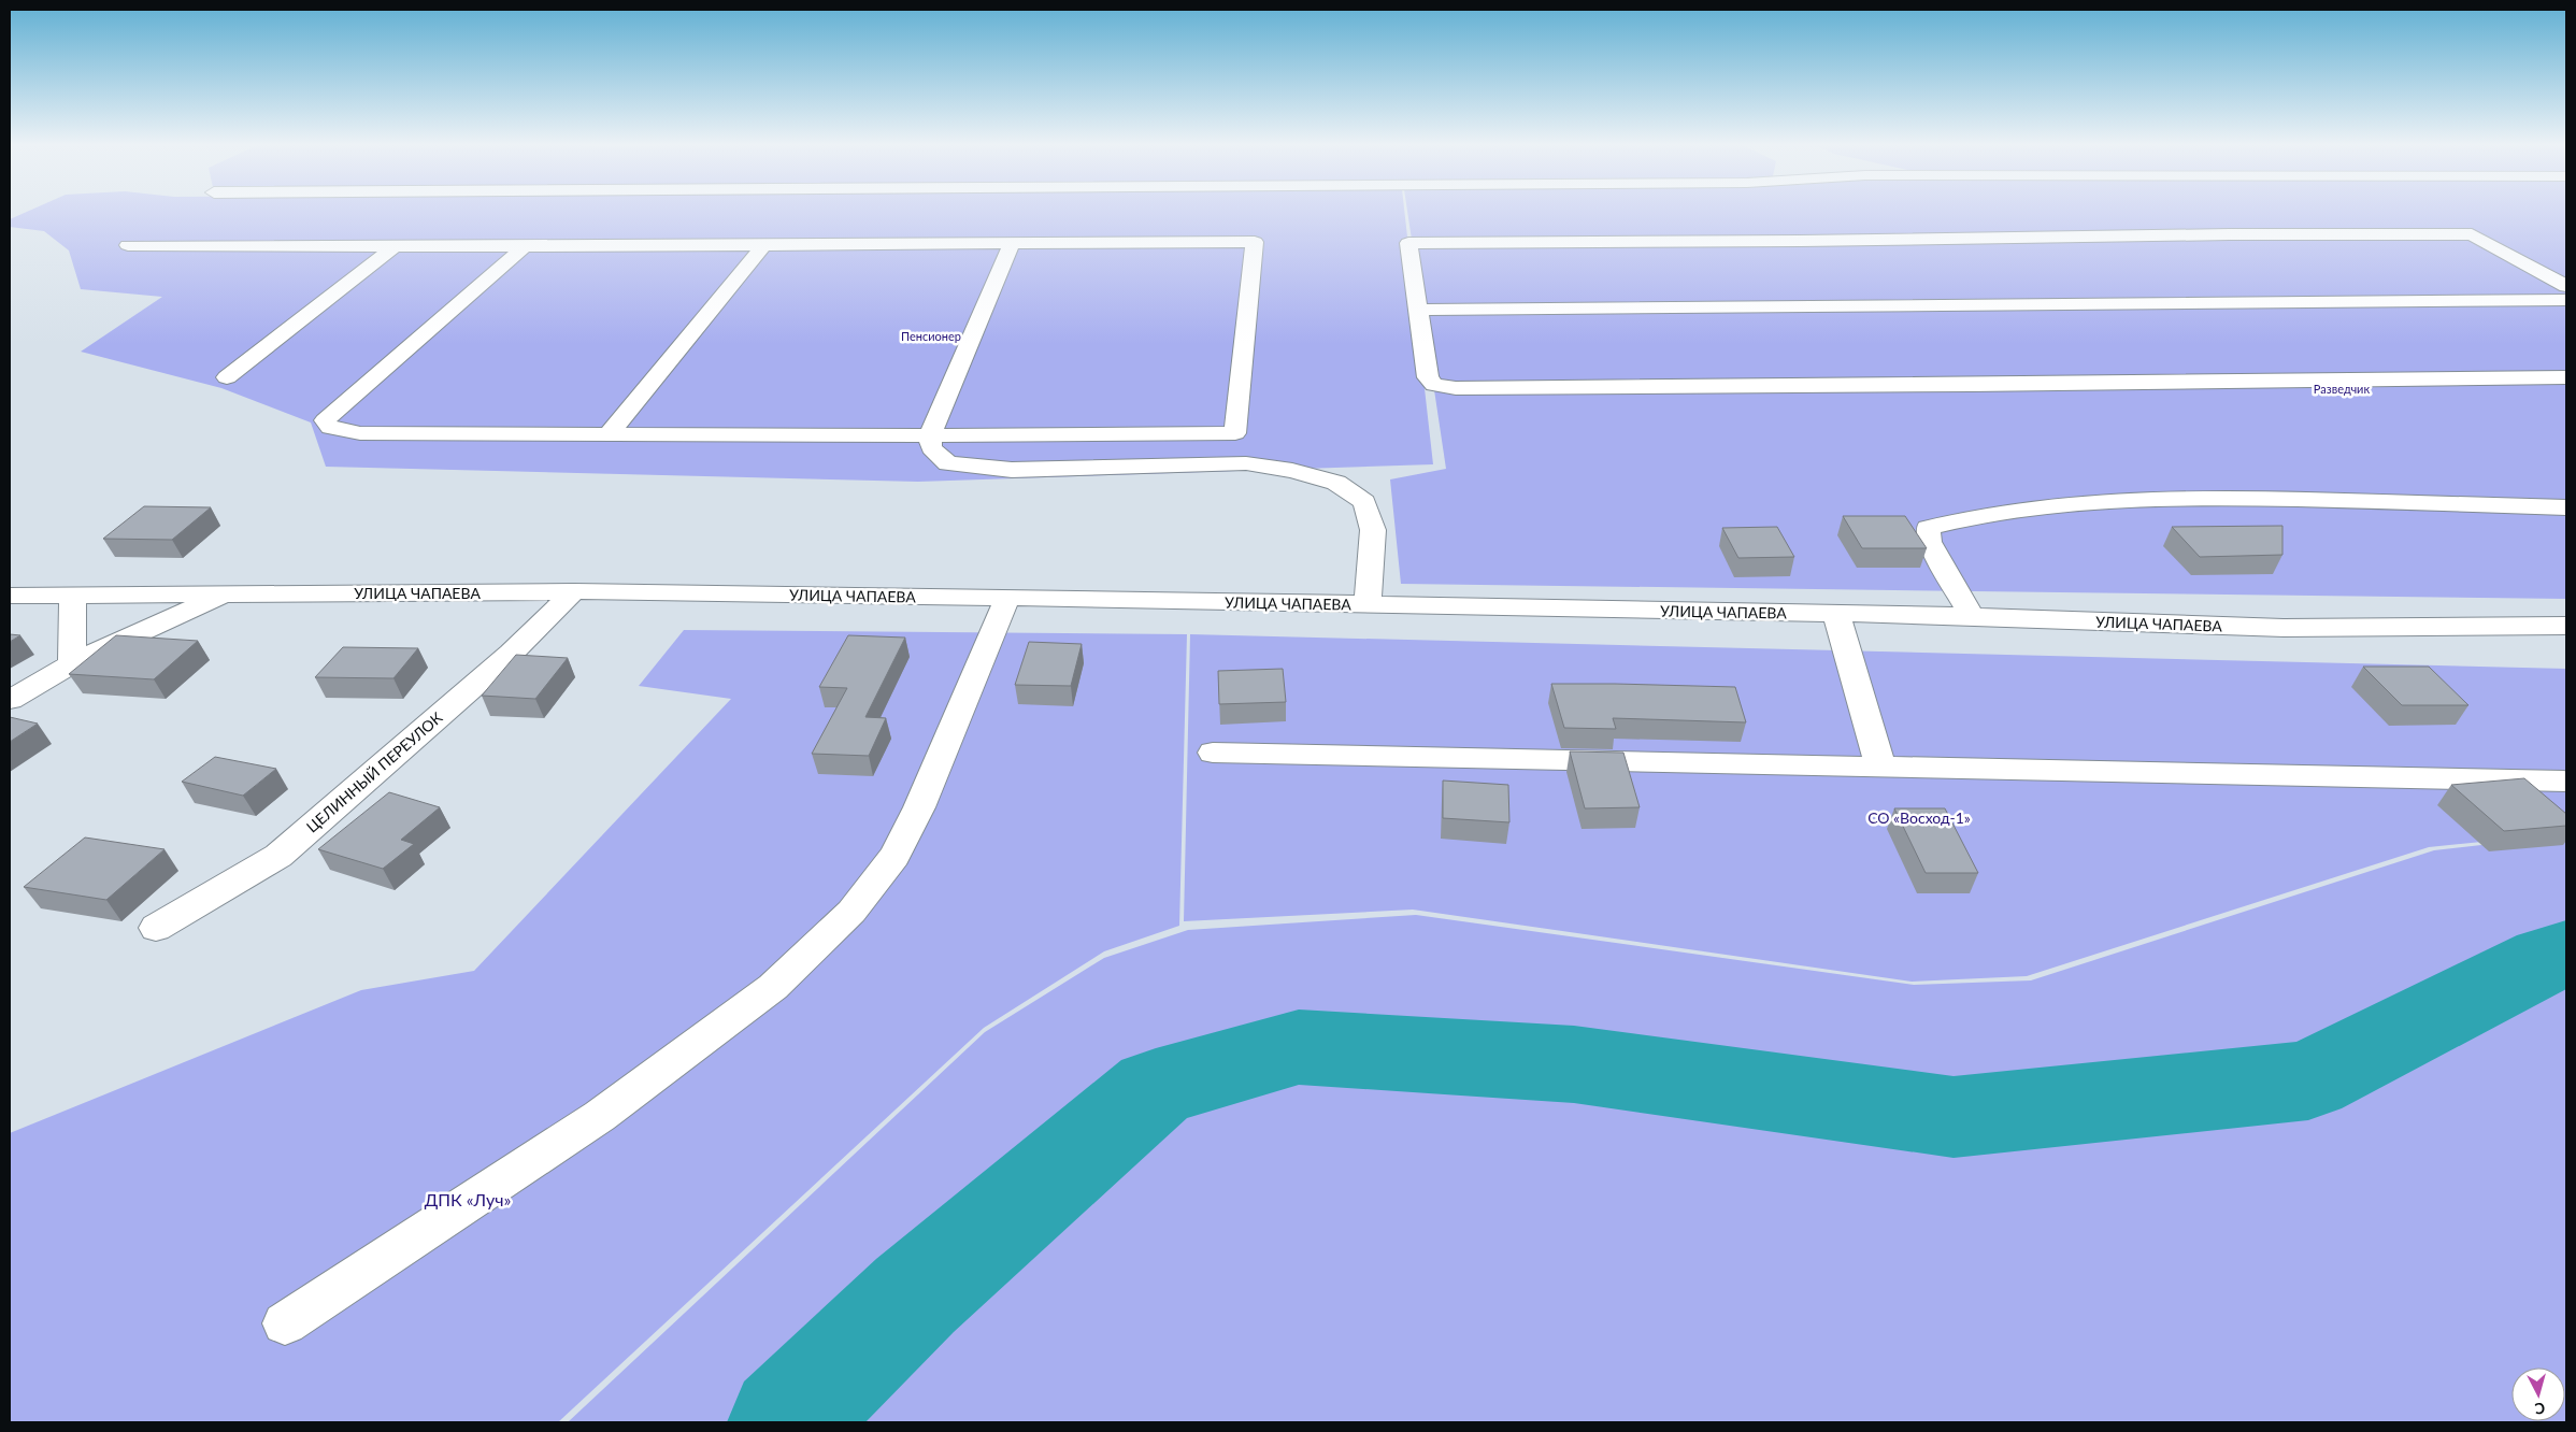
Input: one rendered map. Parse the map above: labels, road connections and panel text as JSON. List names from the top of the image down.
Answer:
{
  "streets": {
    "street": ["УЛИЦА ЧАПАЕВА", "ЦЕЛИННЫЙ ПЕРЕУЛОК"]
  },
  "crossings": [
    ["УЛИЦА ЧАПАЕВА", "ЦЕЛИННЫЙ ПЕРЕУЛОК"]
  ],
  "parks": [
    "Пенсионер",
    "Разведчик",
    "СО «Восход-1»",
    "ДПК «Луч»"
  ],
  "north": "bottom"
}
